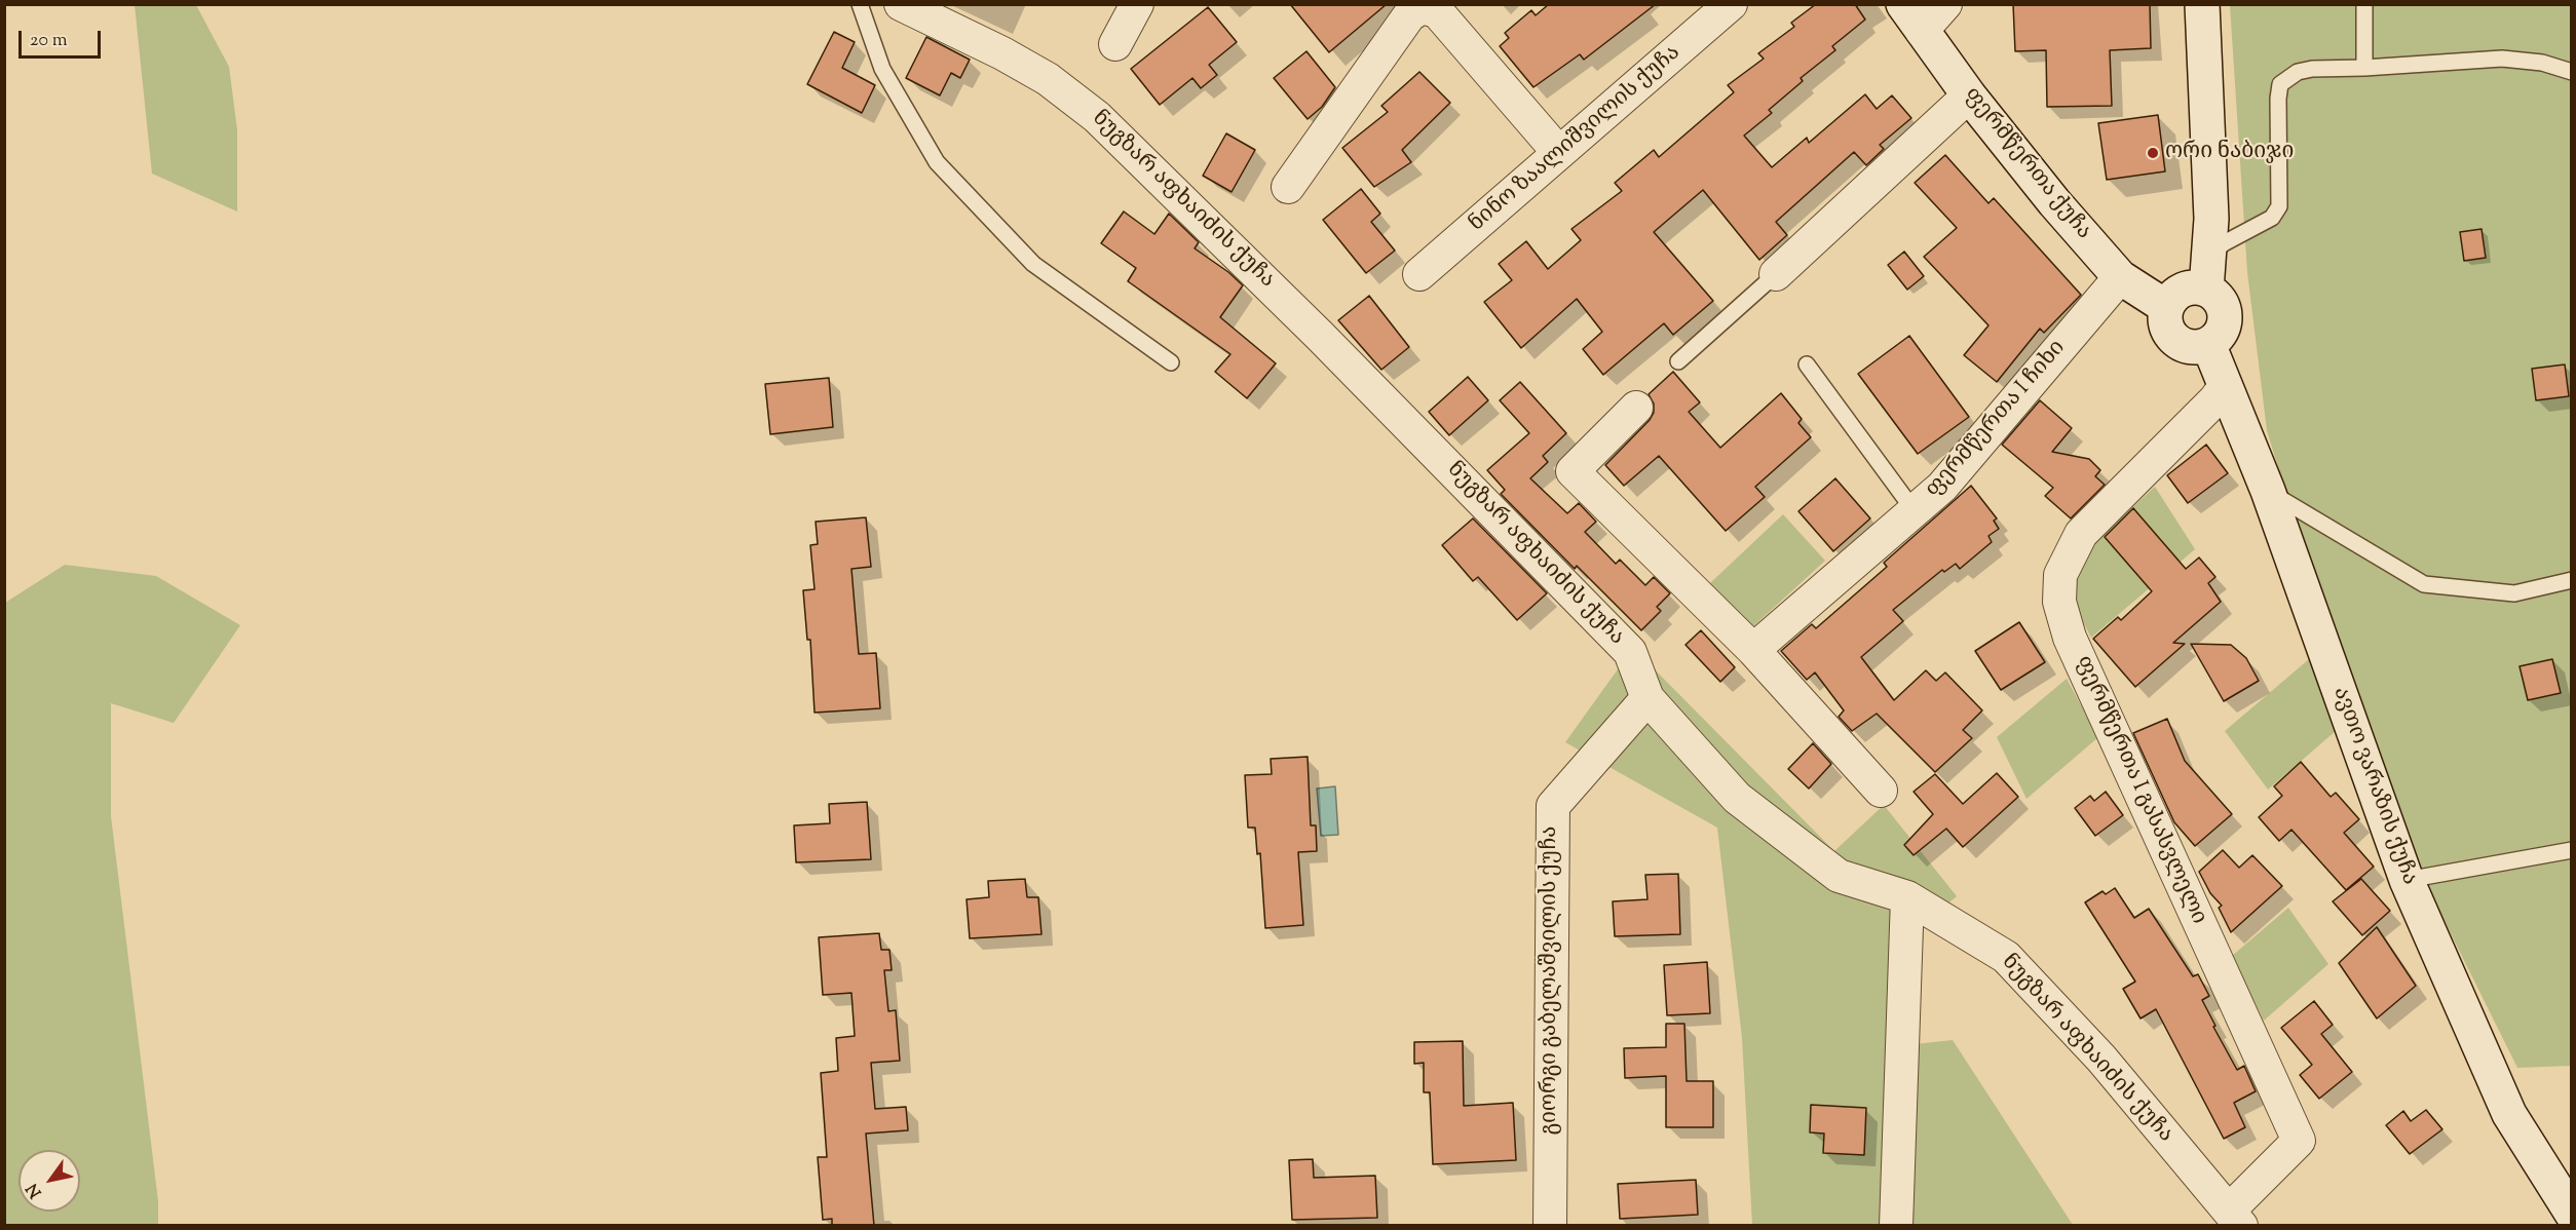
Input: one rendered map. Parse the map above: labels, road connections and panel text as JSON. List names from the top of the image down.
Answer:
{
  "streets": {
    "street": [
      "ნინო ზაალიშვილის ქუჩა",
      "ფერმწერთა ქუჩა",
      "ნუგზარ აფხაიძის ქუჩა",
      "ფერმწერთა I ჩიხი",
      "ავთო ვარაზის ქუჩა",
      "ფერმწერთა I გასასვლელი",
      "გიორგი გაბელაშვილის ქუჩა"
    ]
  },
  "crossings": [
    ["ფერმწერთა ქუჩა", "ფერმწერთა I ჩიხი"],
    ["ფერმწერთა ქუჩა", "ავთო ვარაზის ქუჩა"],
    ["ნუგზარ აფხაიძის ქუჩა", "ფერმწერთა I გასასვლელი"],
    ["ნუგზარ აფხაიძის ქუჩა", "გიორგი გაბელაშვილის ქუჩა"],
    ["ავთო ვარაზის ქუჩა", "ფერმწერთა I გასასვლელი"]
  ],
  "places": ["ორი ნაბიჯი"],
  "scale_bar": "20 m",
  "north": "bottom left"
}
